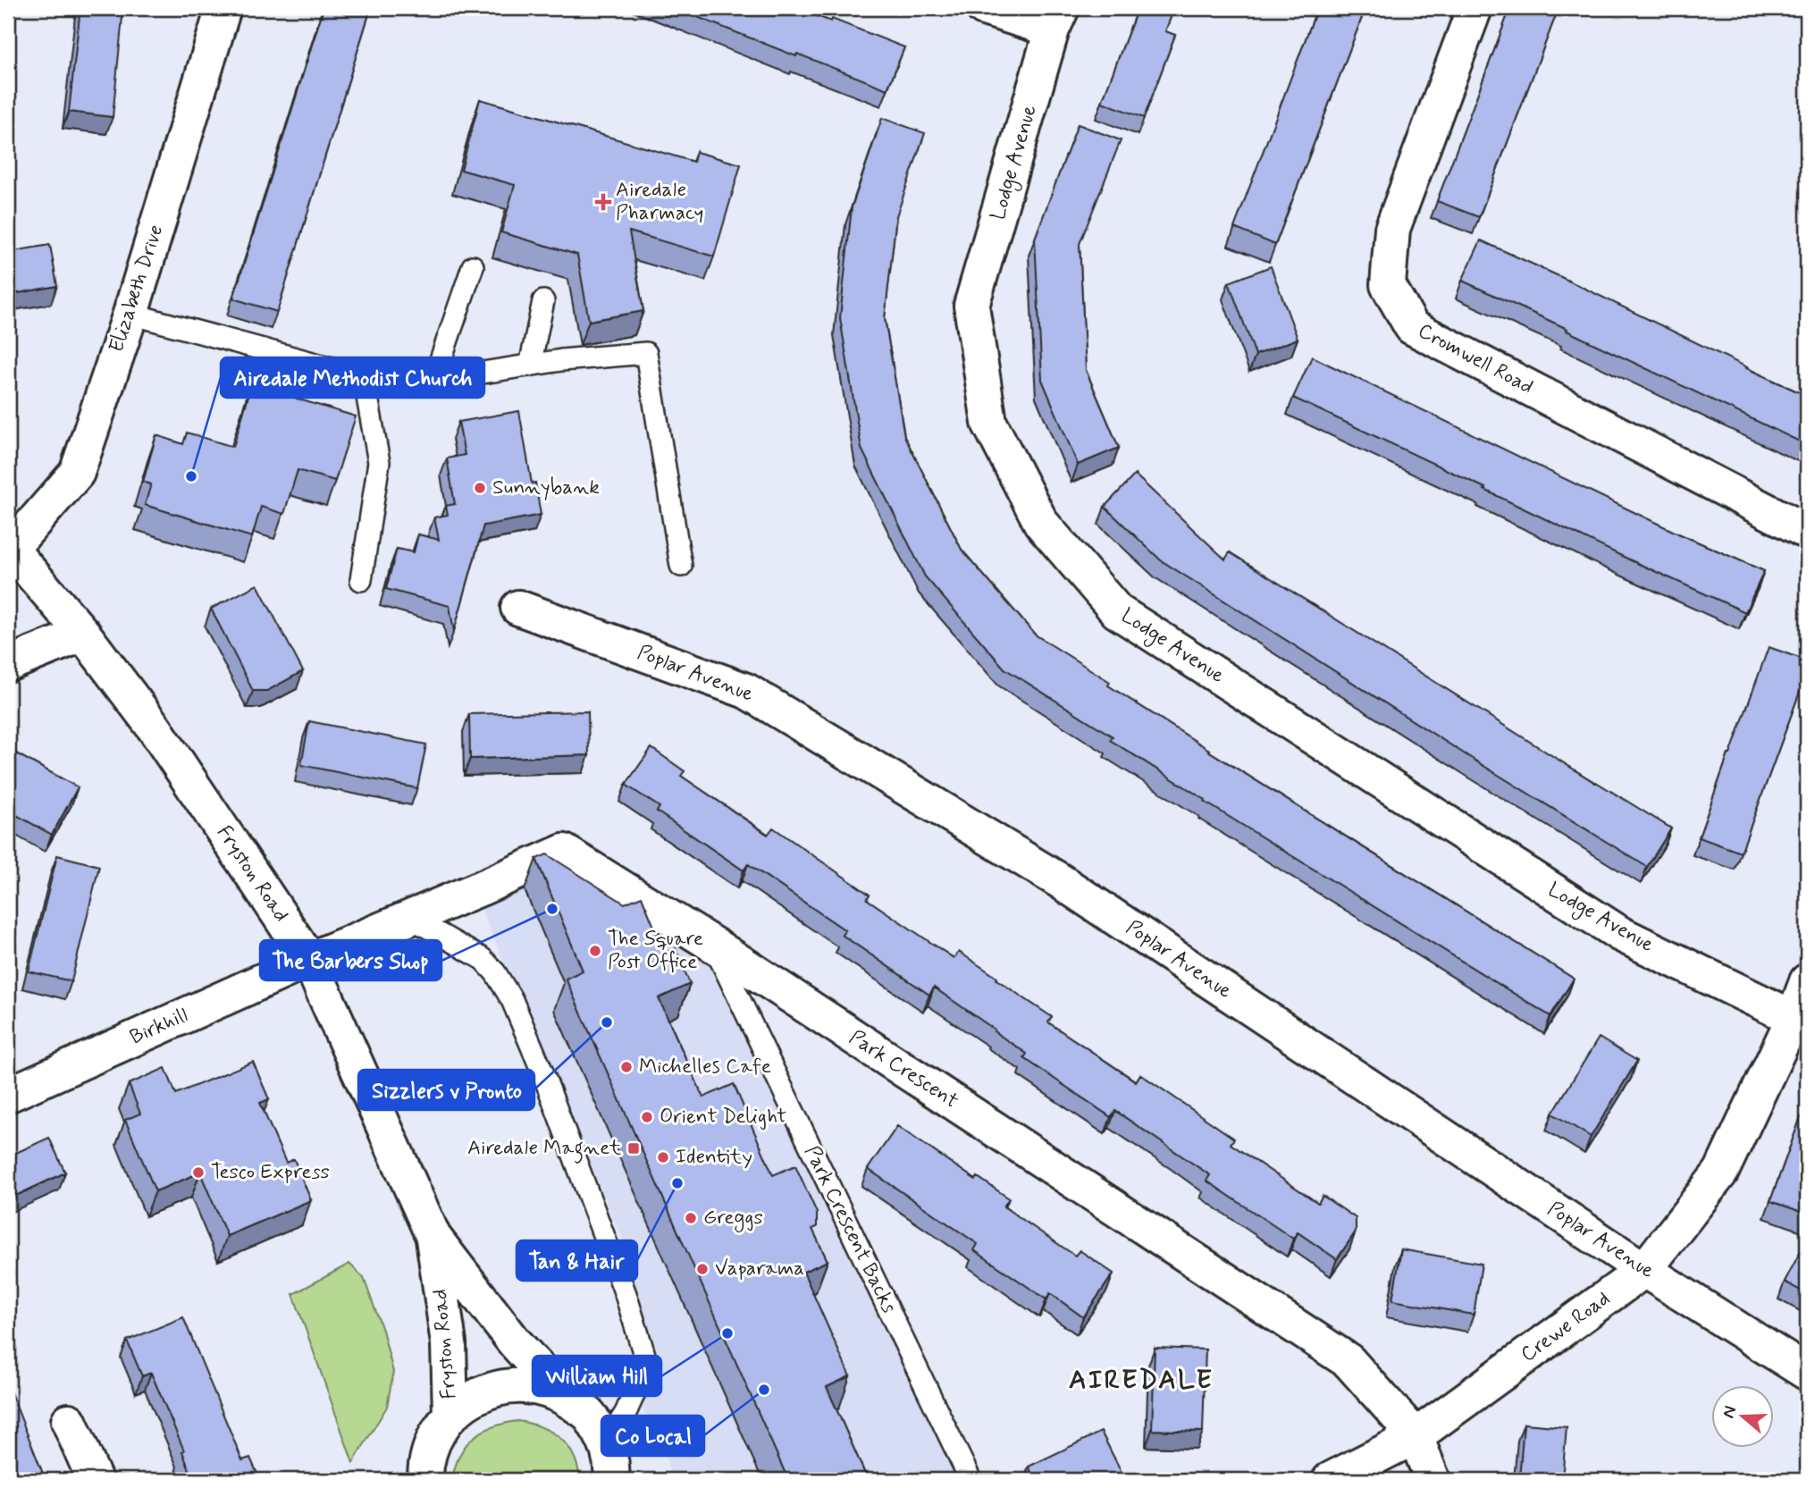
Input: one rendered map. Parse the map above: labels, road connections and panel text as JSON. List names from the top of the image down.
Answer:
{
  "streets": {
    "street": [
      "Lodge Avenue",
      "Elizabeth Drive",
      "Cromwell Road",
      "Poplar Avenue",
      "Fryston Road",
      "Birkhill",
      "Park Crescent",
      "Crewe Road"
    ],
    "lane": ["Park Crescent Backs"]
  },
  "crossings": [
    ["Lodge Avenue", "Crewe Road"],
    ["Elizabeth Drive", "Fryston Road"],
    ["Poplar Avenue", "Crewe Road"],
    ["Fryston Road", "Birkhill"],
    ["Fryston Road", "Park Crescent"],
    ["Birkhill", "Park Crescent"],
    ["Park Crescent", "Park Crescent Backs"],
    ["Park Crescent", "Crewe Road"]
  ],
  "districts": ["AIREDALE"],
  "places": {
    "health": ["Airedale Pharmacy"],
    "other": [
      "Airedale Methodist Church",
      "Sunnybank",
      "The Barbers Shop",
      "The Square Post Office",
      "Sizzlers v Pronto",
      "Michelles Cafe",
      "Orient Delight",
      "Identity",
      "Tesco Express",
      "Tan & Hair",
      "Greggs",
      "Vaparama",
      "William Hill",
      "Co Local"
    ],
    "transit": ["Airedale Magnet"]
  },
  "north": "left"
}
